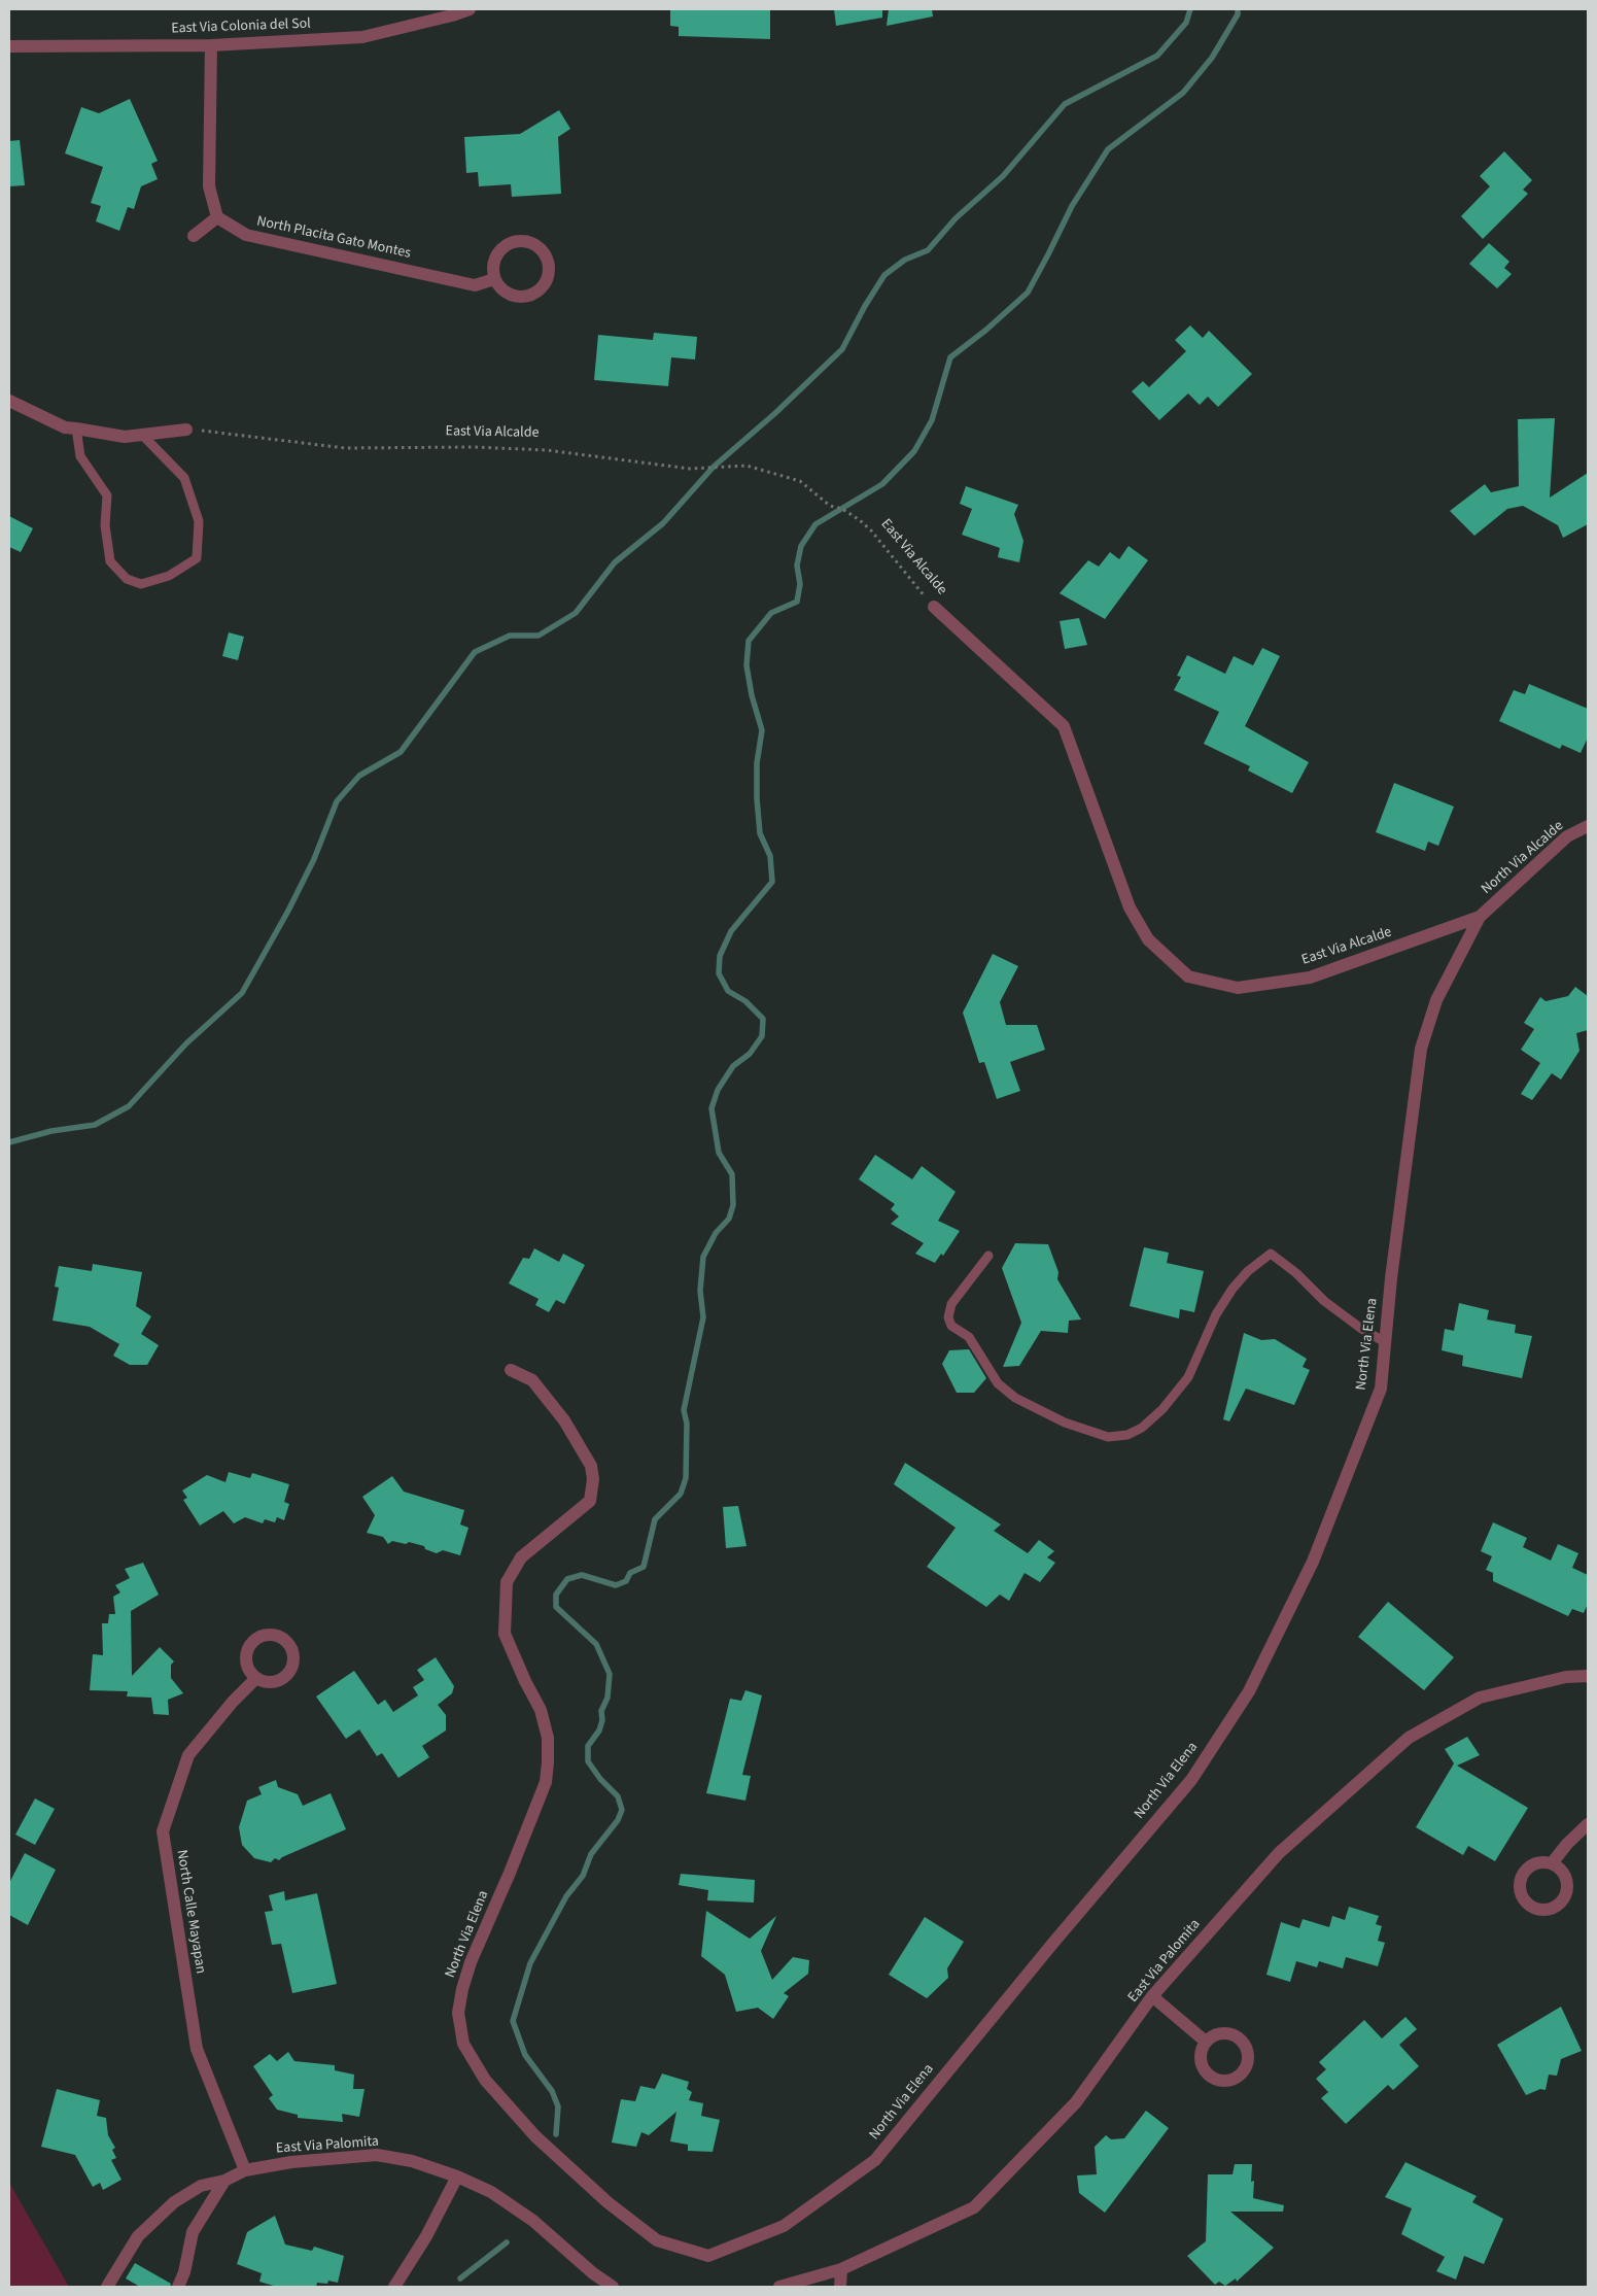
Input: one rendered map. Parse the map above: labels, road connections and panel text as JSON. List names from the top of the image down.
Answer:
{
  "streets": {
    "street": [
      "East Via Colonia del Sol",
      "North Placita Gato Montes",
      "East Via Alcalde",
      "North Via Alcalde",
      "North Via Elena",
      "North Calle Mayapan",
      "East Via Palomita"
    ]
  },
  "crossings": [
    ["East Via Alcalde", "North Via Alcalde"],
    ["East Via Alcalde", "North Via Elena"],
    ["North Via Alcalde", "North Via Elena"],
    ["North Calle Mayapan", "East Via Palomita"]
  ]
}
